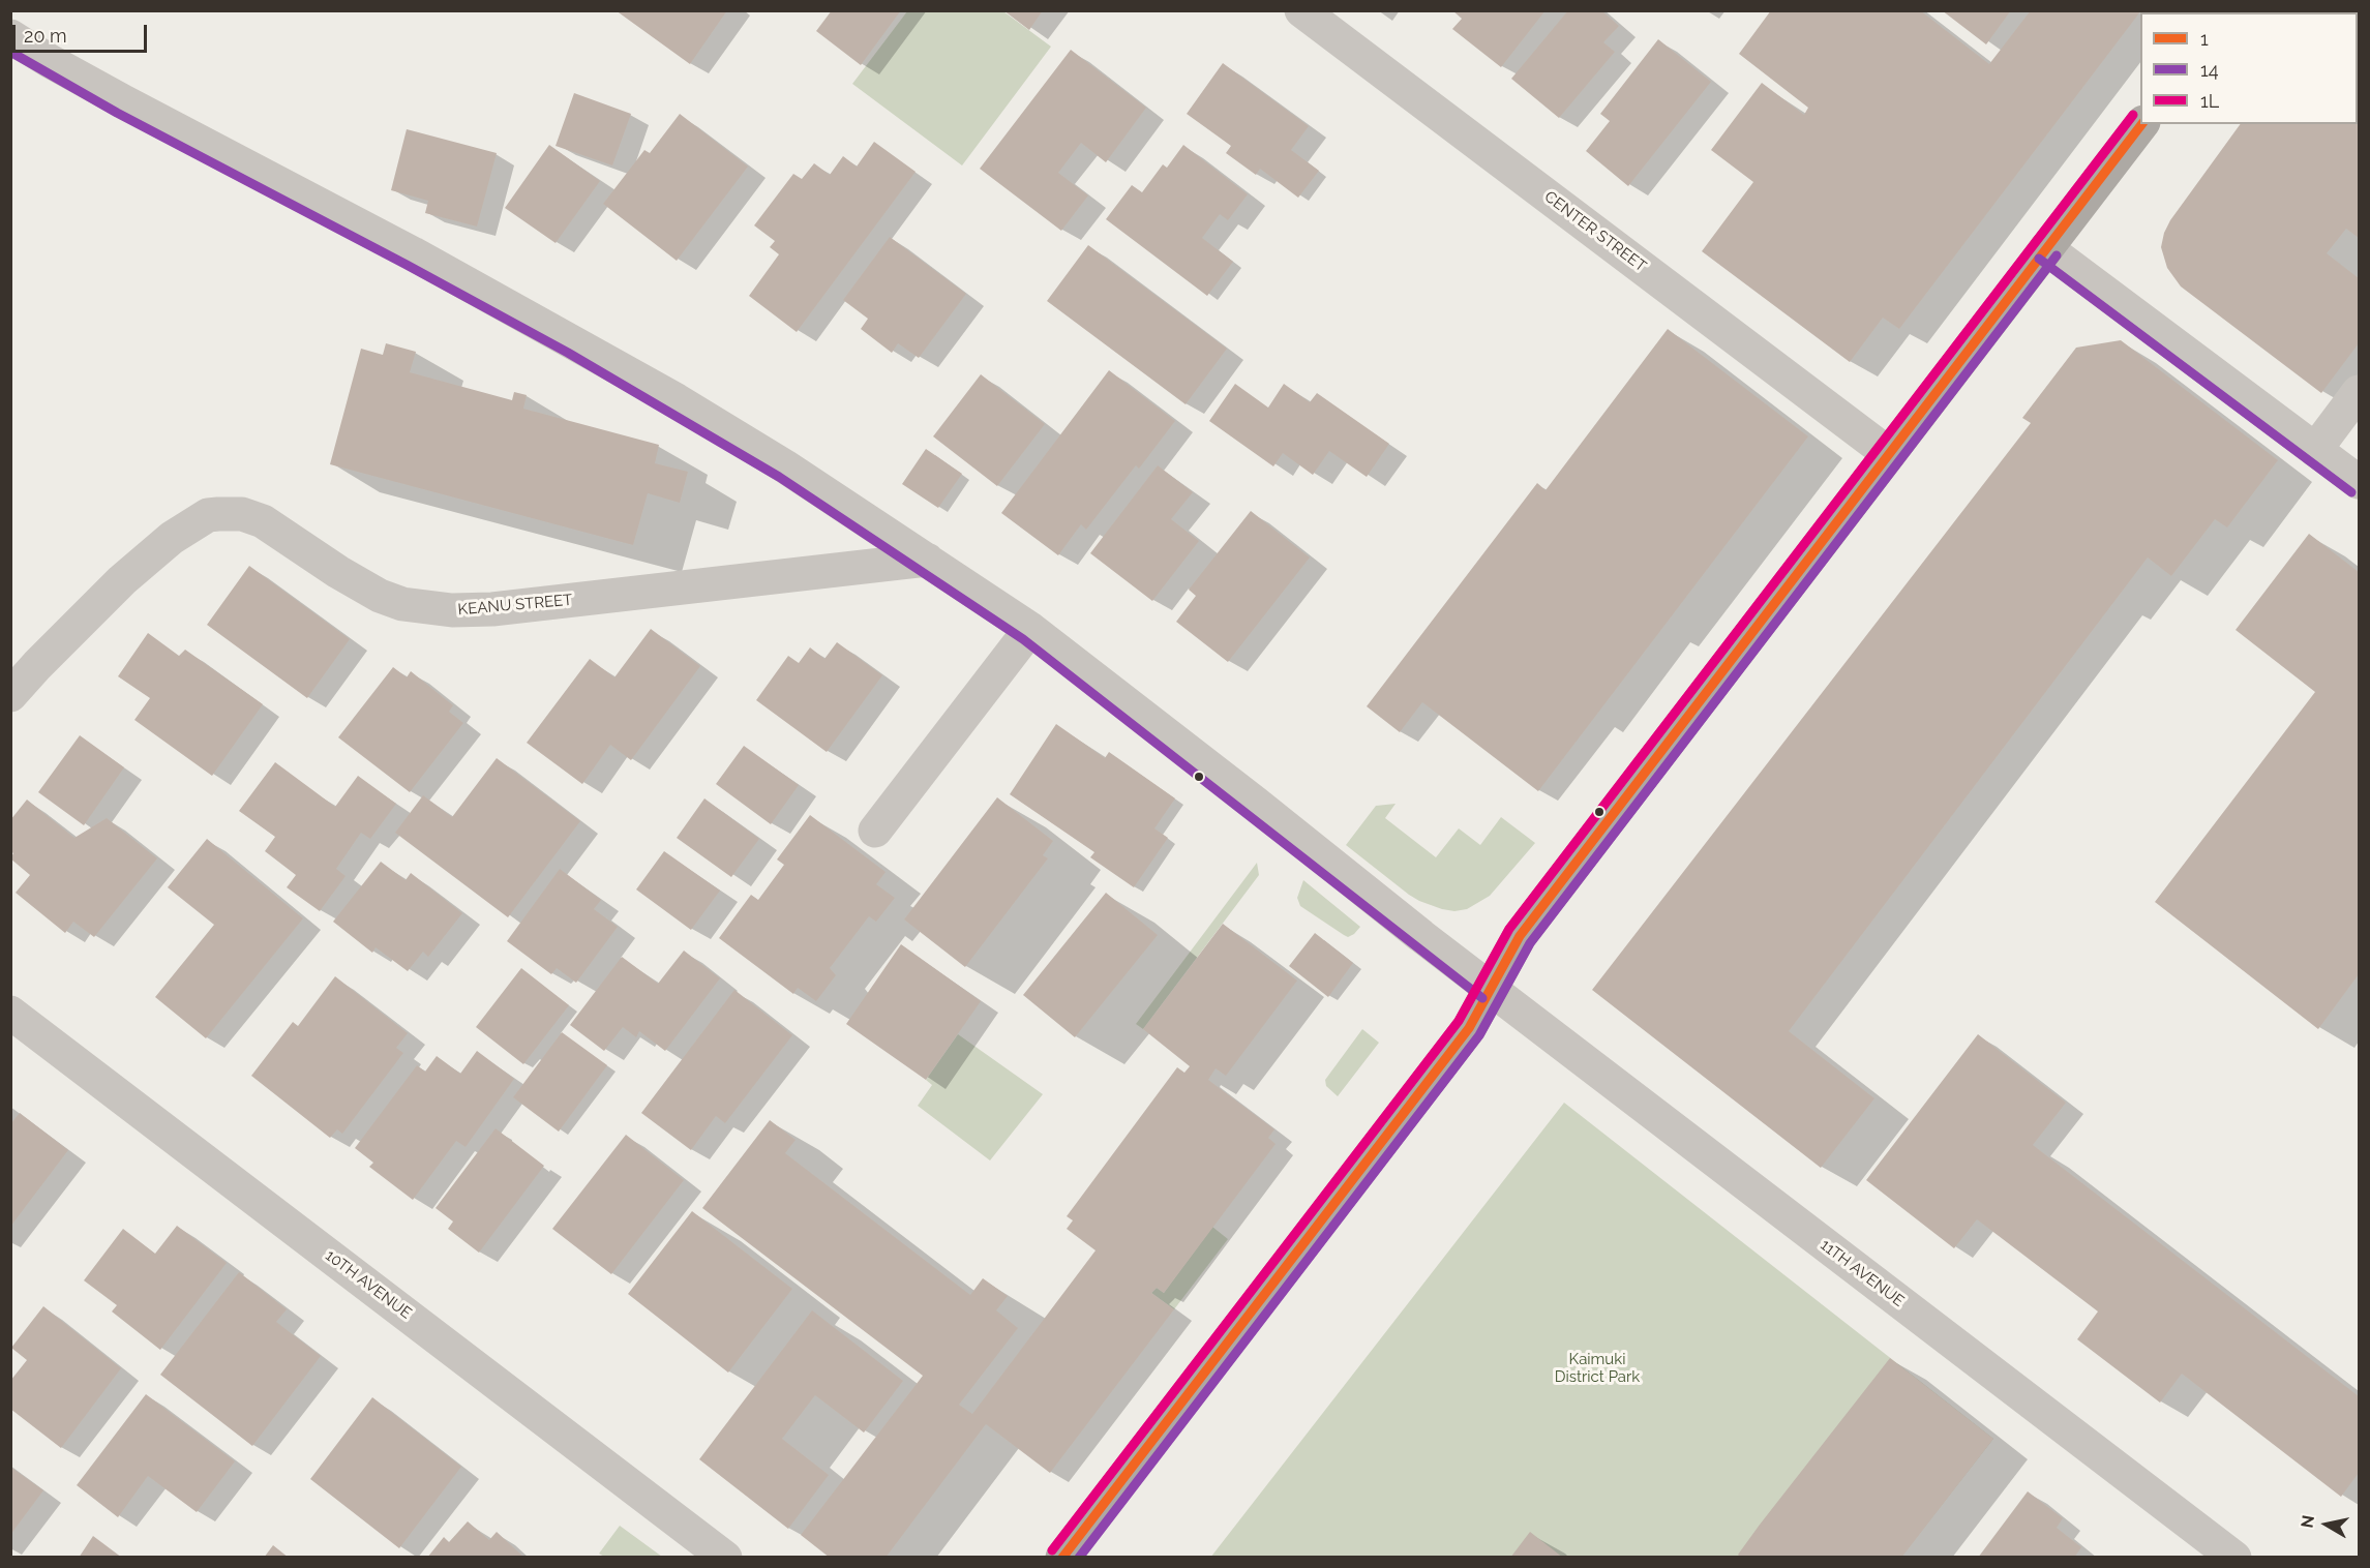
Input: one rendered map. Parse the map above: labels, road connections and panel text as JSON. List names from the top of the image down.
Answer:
{
  "streets": {
    "street": [
      "CENTER STREET",
      "KEANU STREET",
      "11TH AVENUE",
      "10TH AVENUE"
    ]
  },
  "crossings": [
    ["KEANU STREET", "11TH AVENUE"]
  ],
  "parks": ["Kaimuki District Park"],
  "lines": ["transit line 14", "transit line 1L", "transit line 1"],
  "legend": ["1", "14", "1L"],
  "scale_bar": "20 m",
  "north": "left"
}
